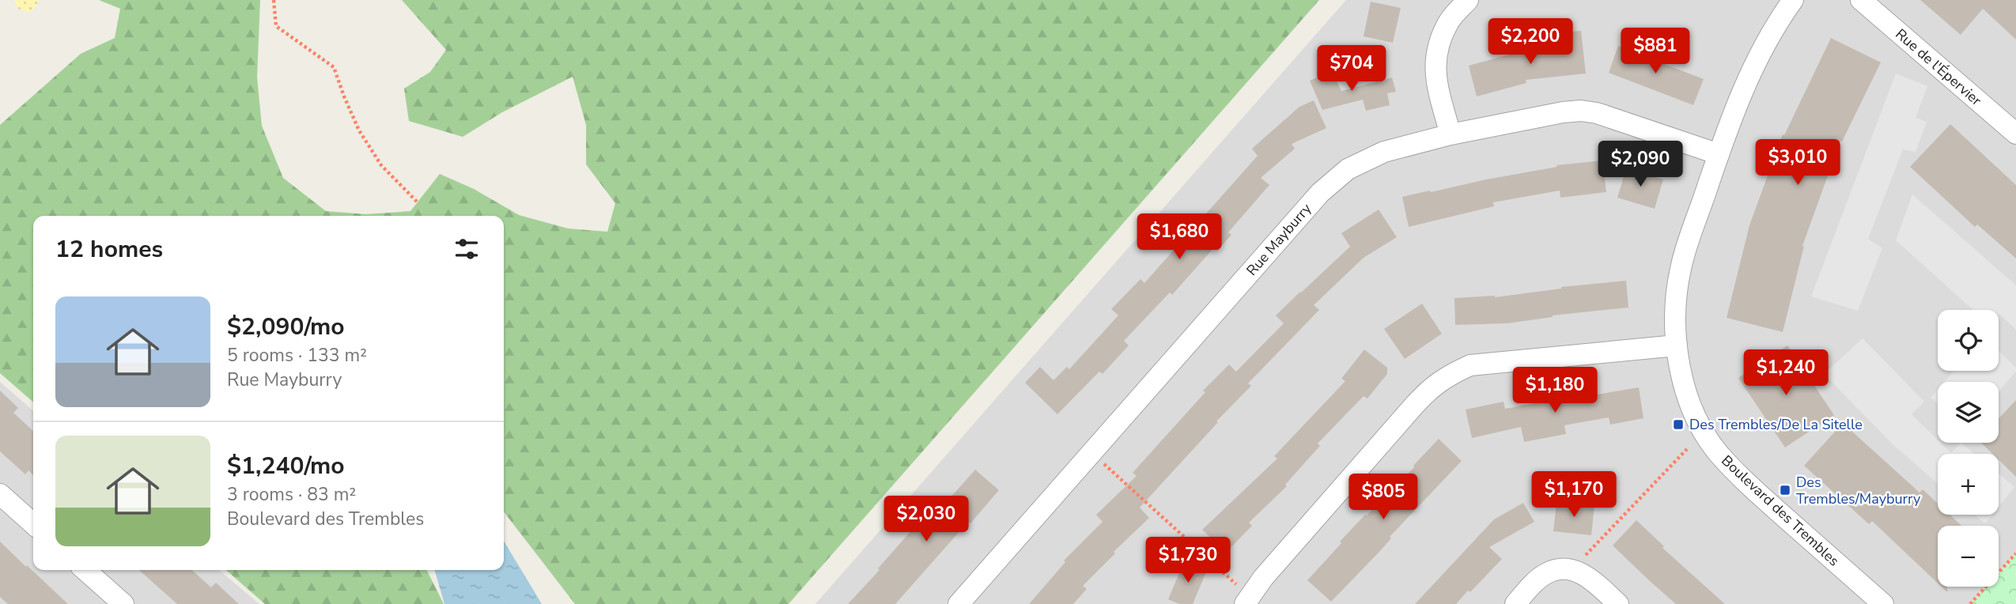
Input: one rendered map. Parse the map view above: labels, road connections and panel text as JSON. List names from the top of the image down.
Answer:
{
  "streets": {
    "street": ["Rue de l'Épervier", "Rue Mayburry", "Boulevard des Trembles"]
  },
  "crossings": [
    ["Rue Mayburry", "Boulevard des Trembles"]
  ],
  "places": {
    "transit": ["Des Trembles/De La Sitelle", "Des Trembles/Mayburry"]
  },
  "page": {
    "price": [
      "$2,200",
      "$881",
      "$704",
      "$3,010",
      "$2,090",
      "$1,680",
      "$1,240",
      "$1,180",
      "$1,170",
      "$805",
      "$2,030",
      "$1,730"
    ],
    "heading": "12 homes",
    "list": [
      {
        "name": "$2,090/mo",
        "note": "5 rooms · 133 m² · Rue Mayburry"
      },
      {
        "name": "$1,240/mo",
        "note": "3 rooms · 83 m² · Boulevard des Trembles"
      }
    ],
    "map_buttons": ["+", "−"]
  }
}
